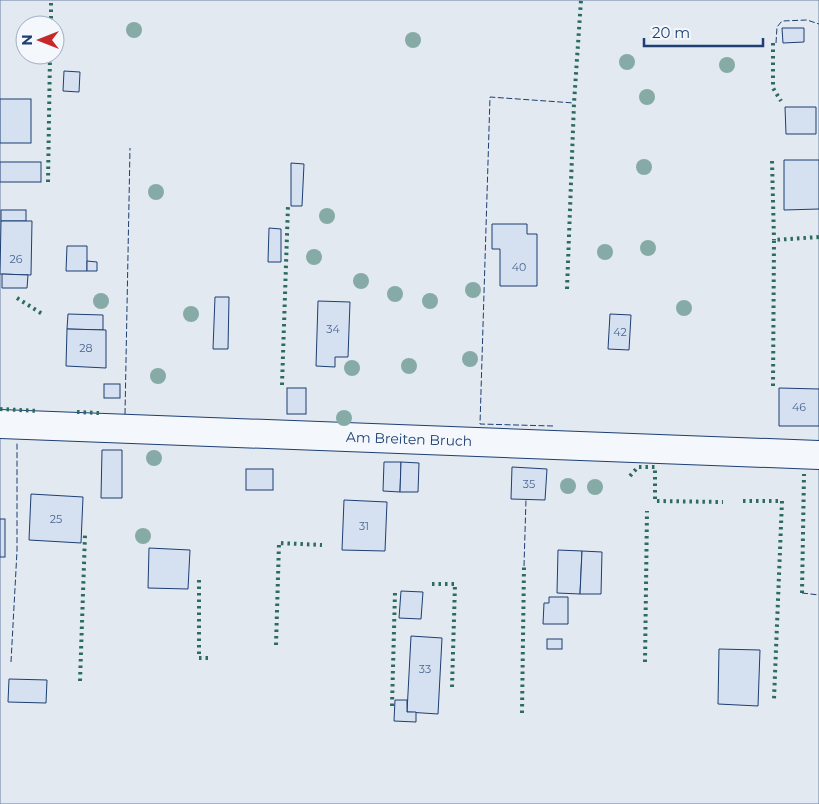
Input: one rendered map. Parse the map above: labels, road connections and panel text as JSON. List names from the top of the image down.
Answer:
{
  "streets": {
    "street": ["Am Breiten Bruch"]
  },
  "house_numbers": [
    "26",
    "40",
    "34",
    "42",
    "28",
    "46",
    "35",
    "25",
    "31",
    "33"
  ],
  "scale_bar": "20 m",
  "north": "left"
}
